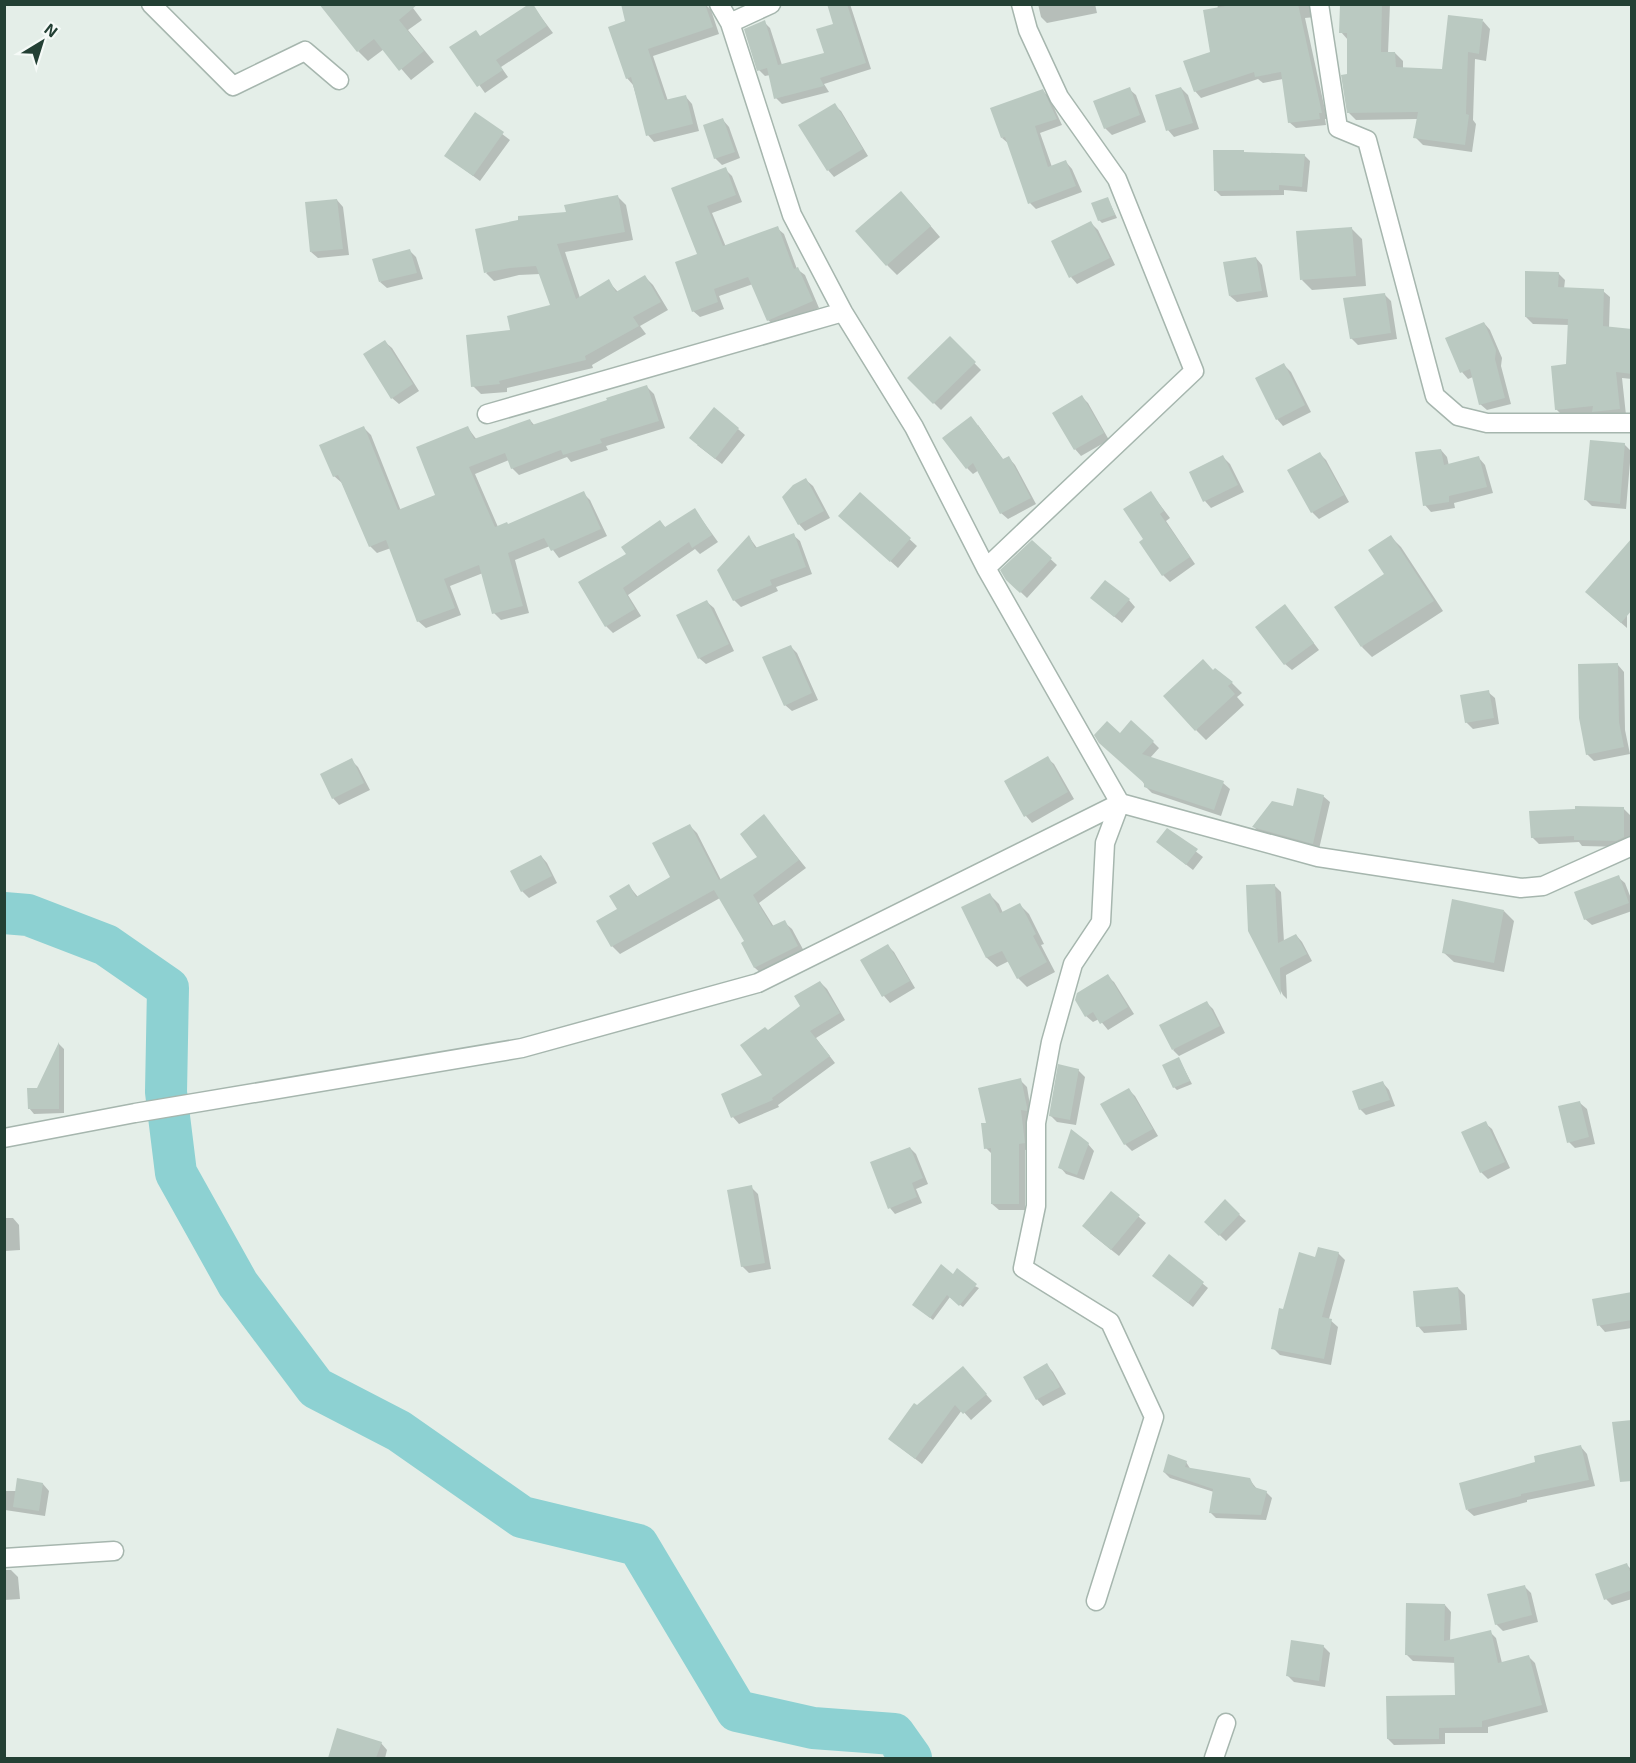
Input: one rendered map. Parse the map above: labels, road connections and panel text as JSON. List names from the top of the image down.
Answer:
{
  "north": "top right"
}
